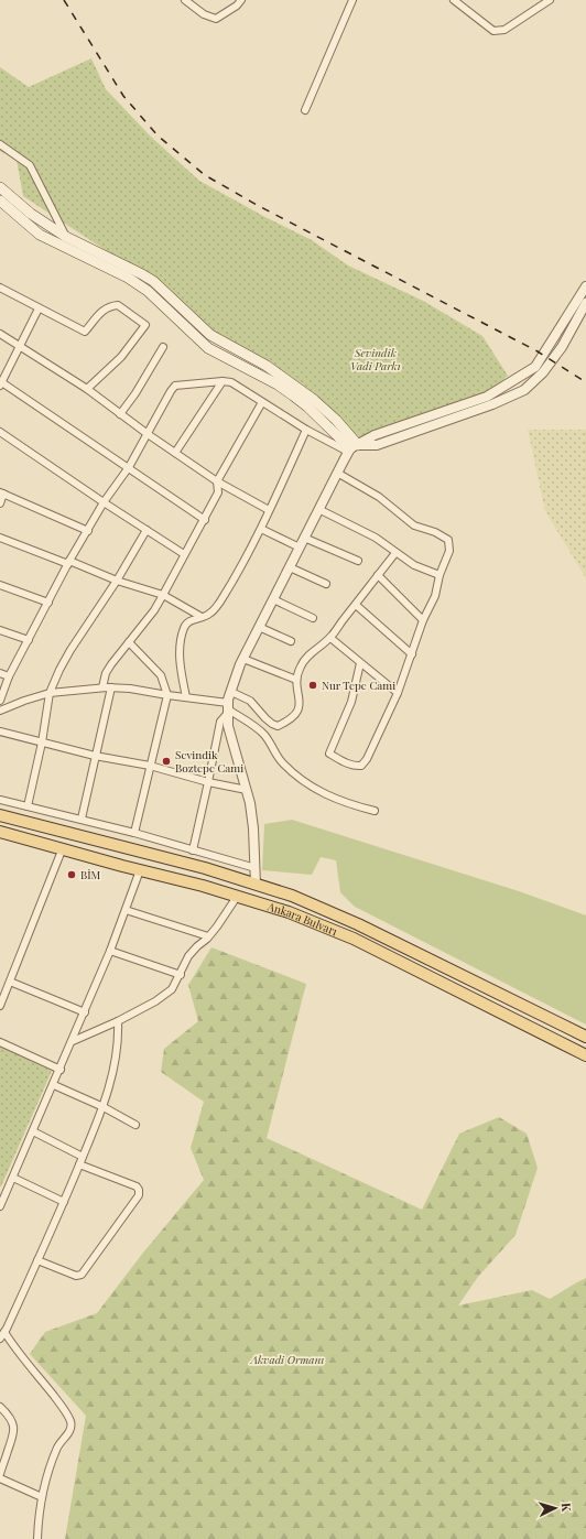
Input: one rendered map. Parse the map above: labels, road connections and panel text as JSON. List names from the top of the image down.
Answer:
{
  "streets": {
    "main road": ["Ankara Bulvarı"]
  },
  "parks": ["Sevindik Vadi Parkı", "Akvadi Ormanı"],
  "places": ["Nur Tepe Cami", "Sevindik Boztepe Cami", "BİM"],
  "north": "right"
}
